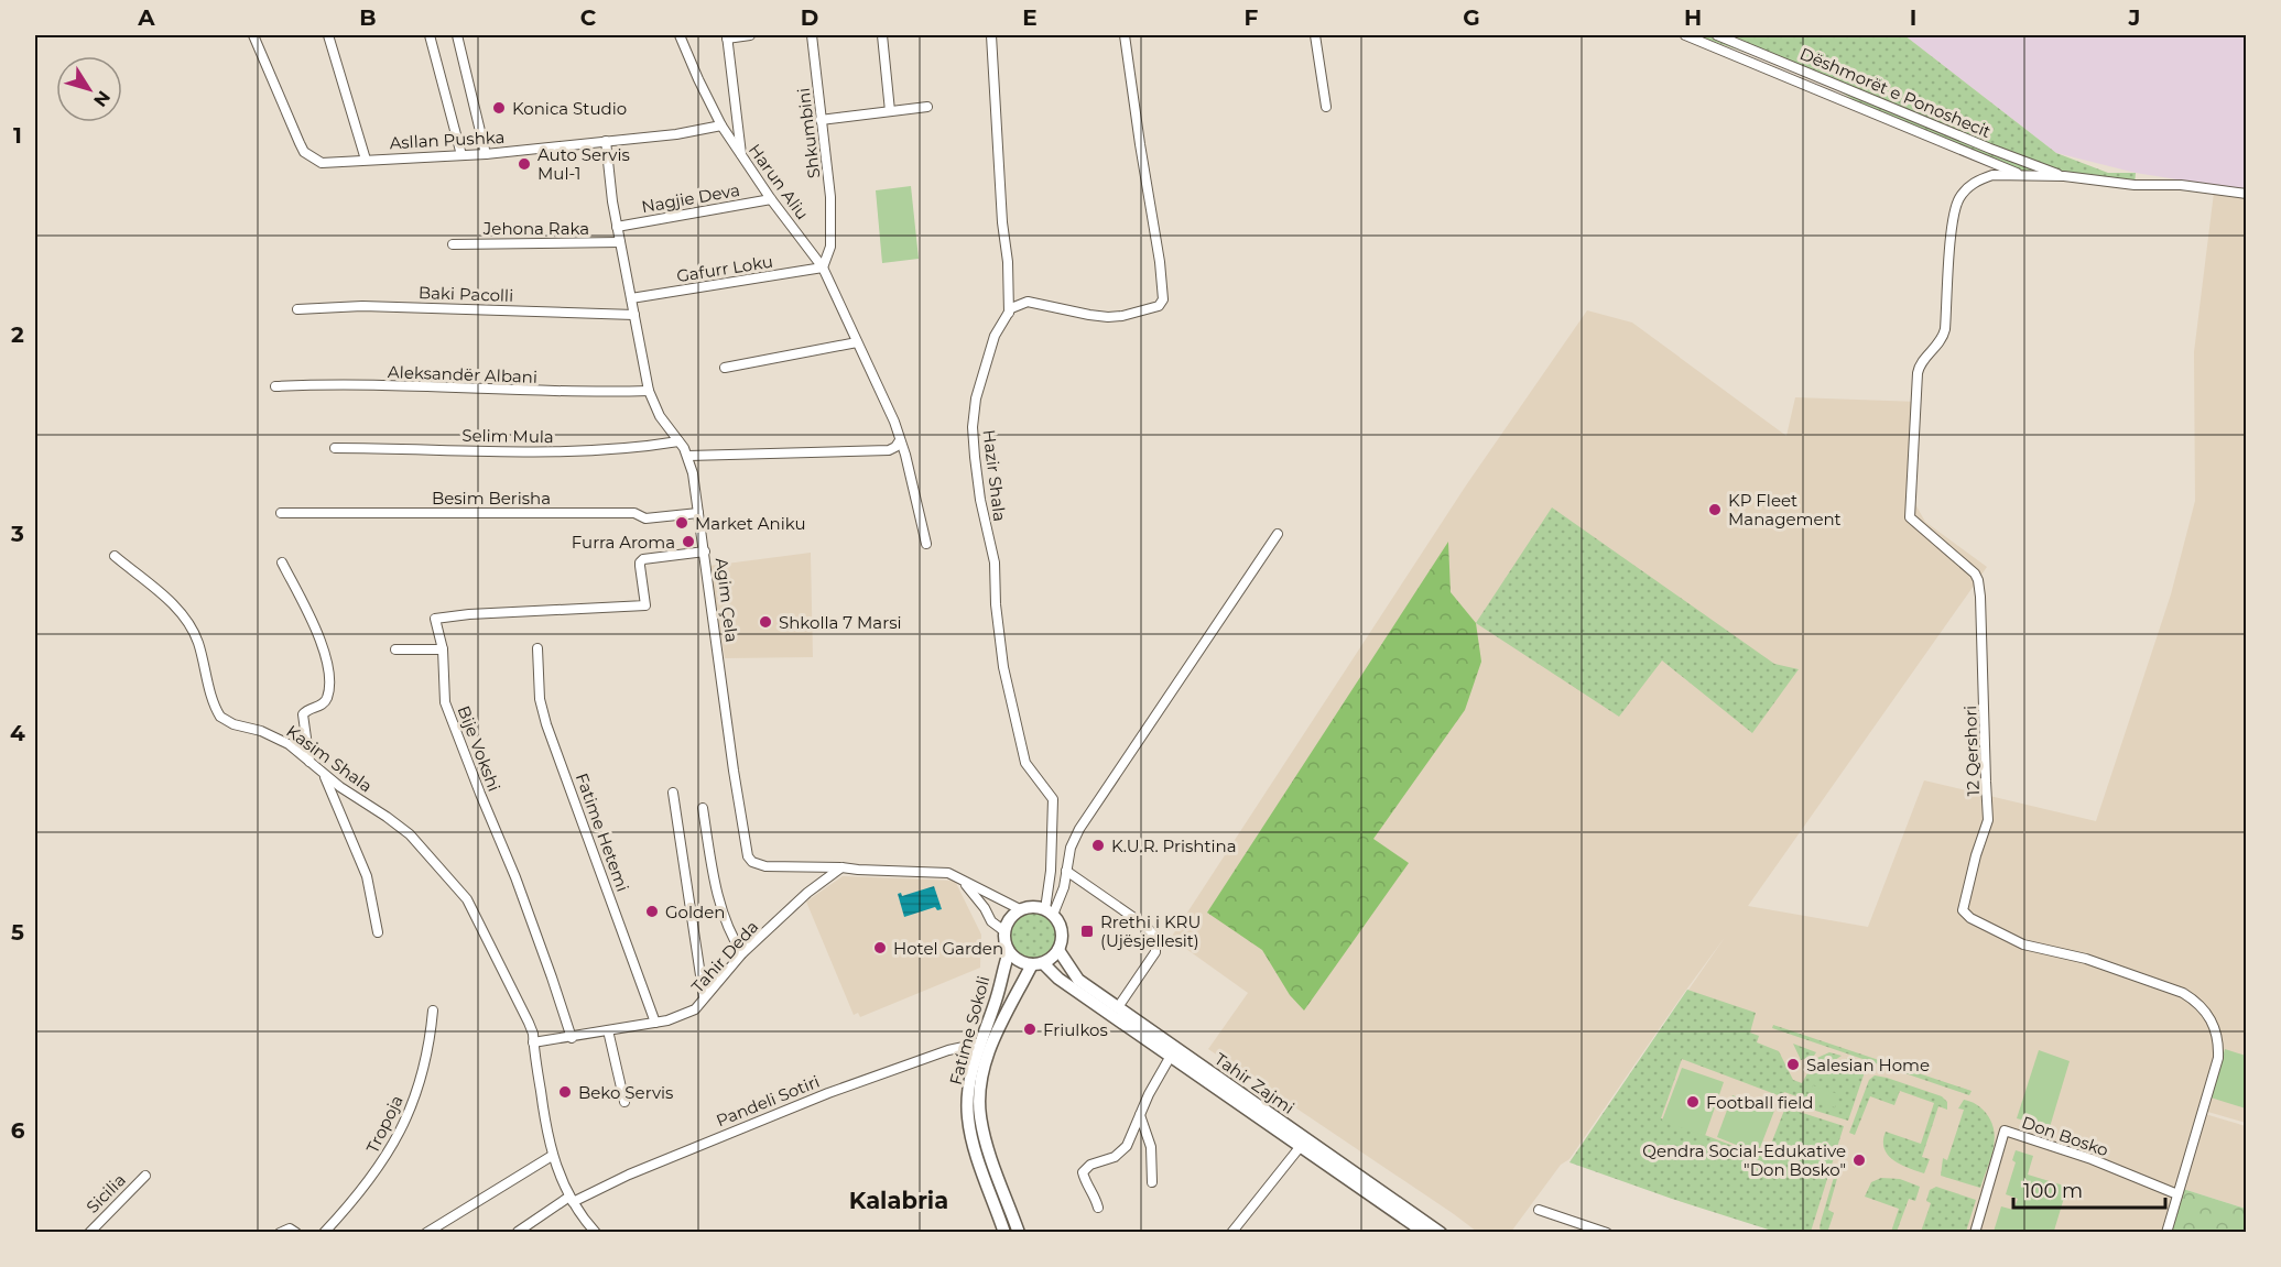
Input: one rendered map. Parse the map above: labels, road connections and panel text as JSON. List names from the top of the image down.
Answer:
{
  "streets": {
    "street": [
      "Dëshmorët e Ponoshecit",
      "Shkumbini",
      "Asllan Pushka",
      "Harun Aliu",
      "Nagjie Deva",
      "Jehona Raka",
      "Gafurr Loku",
      "Baki Pacolli",
      "Aleksandër Albani",
      "Selim Mula",
      "Hazir Shala",
      "Besim Berisha",
      "Agim Çela",
      "Bije Vokshi",
      "12 Qershori",
      "Kasim Shala",
      "Fatime Hetemi",
      "Tahir Deda",
      "Fatime Sokoli",
      "Tahir Zajmi",
      "Pandeli Sotiri",
      "Tropoja",
      "Don Bosko",
      "Sicilia"
    ]
  },
  "crossings": [
    ["Dëshmorët e Ponoshecit", "12 Qershori"],
    ["Shkumbini", "Harun Aliu"],
    ["Shkumbini", "Gafurr Loku"],
    ["Asllan Pushka", "Harun Aliu"],
    ["Asllan Pushka", "Agim Çela"],
    ["Harun Aliu", "Nagjie Deva"],
    ["Harun Aliu", "Gafurr Loku"],
    ["Nagjie Deva", "Agim Çela"],
    ["Jehona Raka", "Agim Çela"],
    ["Gafurr Loku", "Agim Çela"],
    ["Baki Pacolli", "Agim Çela"],
    ["Aleksandër Albani", "Agim Çela"],
    ["Selim Mula", "Agim Çela"],
    ["Hazir Shala", "Agim Çela"],
    ["Hazir Shala", "Fatime Sokoli"],
    ["Hazir Shala", "Tahir Zajmi"],
    ["Besim Berisha", "Agim Çela"],
    ["Agim Çela", "Bije Vokshi"],
    ["Agim Çela", "Tahir Deda"],
    ["Agim Çela", "Fatime Sokoli"],
    ["Agim Çela", "Tahir Zajmi"],
    ["Bije Vokshi", "Tahir Deda"],
    ["12 Qershori", "Don Bosko"],
    ["Kasim Shala", "Tahir Deda"],
    ["Kasim Shala", "Pandeli Sotiri"],
    ["Fatime Hetemi", "Tahir Deda"],
    ["Fatime Sokoli", "Tahir Zajmi"],
    ["Fatime Sokoli", "Pandeli Sotiri"]
  ],
  "districts": ["Kalabria"],
  "places": {
    "other": [
      "Konica Studio",
      "Auto Servis Mul-1",
      "KP Fleet Management",
      "Market Aniku",
      "Furra Aroma",
      "Shkolla 7 Marsi",
      "K.U.R. Prishtina",
      "Golden",
      "Hotel Garden",
      "Friulkos",
      "Salesian Home",
      "Beko Servis",
      "Football field",
      "Qendra Social-Edukative \"Don Bosko\""
    ],
    "transit": ["Rrethi i KRU (Ujësjellesit)"]
  },
  "scale_bar": "100 m",
  "north": "bottom right",
  "grid": {
    "columns": [
      "A",
      "B",
      "C",
      "D",
      "E",
      "F",
      "G",
      "H",
      "I",
      "J"
    ],
    "rows": [
      "1",
      "2",
      "3",
      "4",
      "5",
      "6"
    ]
  }
}
